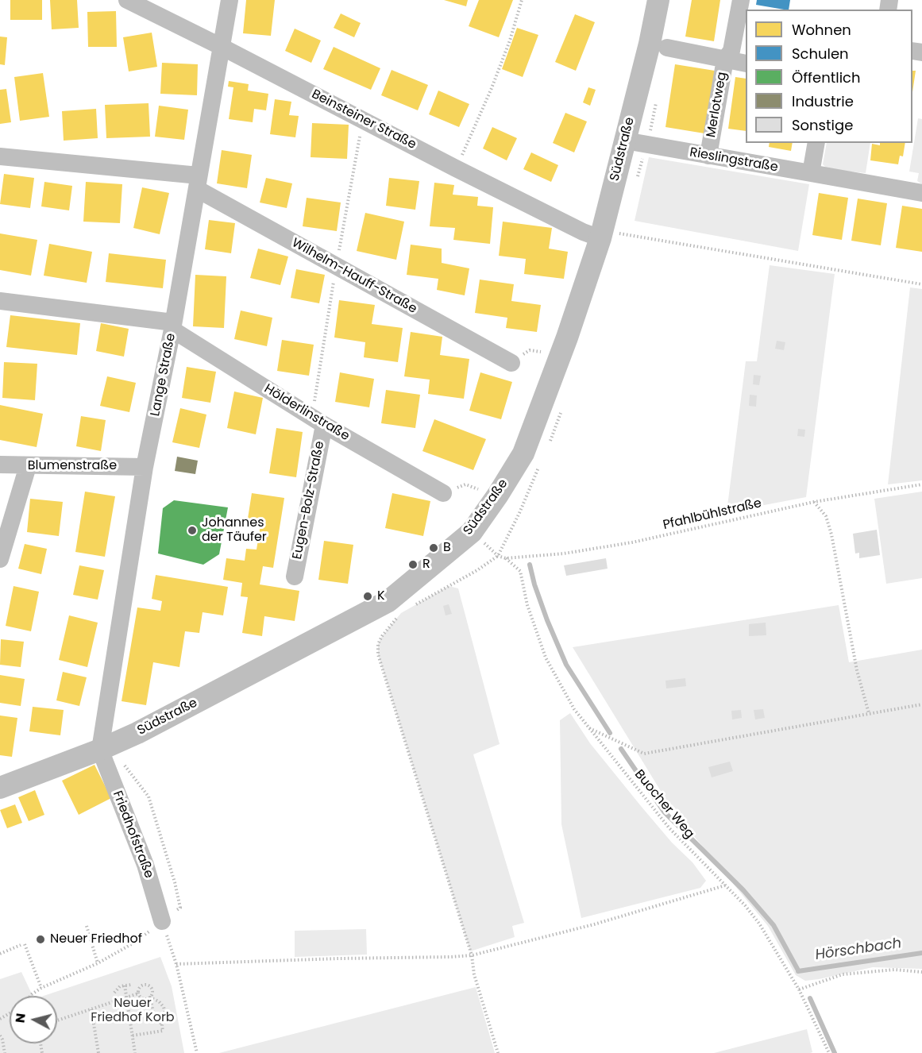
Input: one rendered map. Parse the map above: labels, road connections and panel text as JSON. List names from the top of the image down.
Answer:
{
  "streets": {
    "street": [
      "Merlotweg",
      "Beinsteiner Straße",
      "Südstraße",
      "Rieslingstraße",
      "Wilhelm-Hauff-Straße",
      "Lange Straße",
      "Hölderlinstraße",
      "Blumenstraße",
      "Eugen-Bolz-Straße",
      "Friedhofstraße"
    ],
    "path": ["Pfahlbühlstraße", "Buocher Weg"]
  },
  "crossings": [
    ["Merlotweg", "Rieslingstraße"],
    ["Beinsteiner Straße", "Südstraße"],
    ["Beinsteiner Straße", "Lange Straße"],
    ["Südstraße", "Rieslingstraße"],
    ["Südstraße", "Lange Straße"],
    ["Südstraße", "Friedhofstraße"],
    ["Wilhelm-Hauff-Straße", "Lange Straße"],
    ["Lange Straße", "Hölderlinstraße"],
    ["Lange Straße", "Blumenstraße"],
    ["Lange Straße", "Friedhofstraße"],
    ["Hölderlinstraße", "Eugen-Bolz-Straße"],
    ["Pfahlbühlstraße", "Buocher Weg"]
  ],
  "water": ["Hörschbach"],
  "parks": ["Neuer Friedhof Korb"],
  "places": [
    "Johannes der Täufer",
    "B",
    "R",
    "K",
    "Neuer Friedhof"
  ],
  "legend": [
    "Wohnen",
    "Schulen",
    "Öffentlich",
    "Industrie",
    "Sonstige"
  ],
  "north": "left"
}
